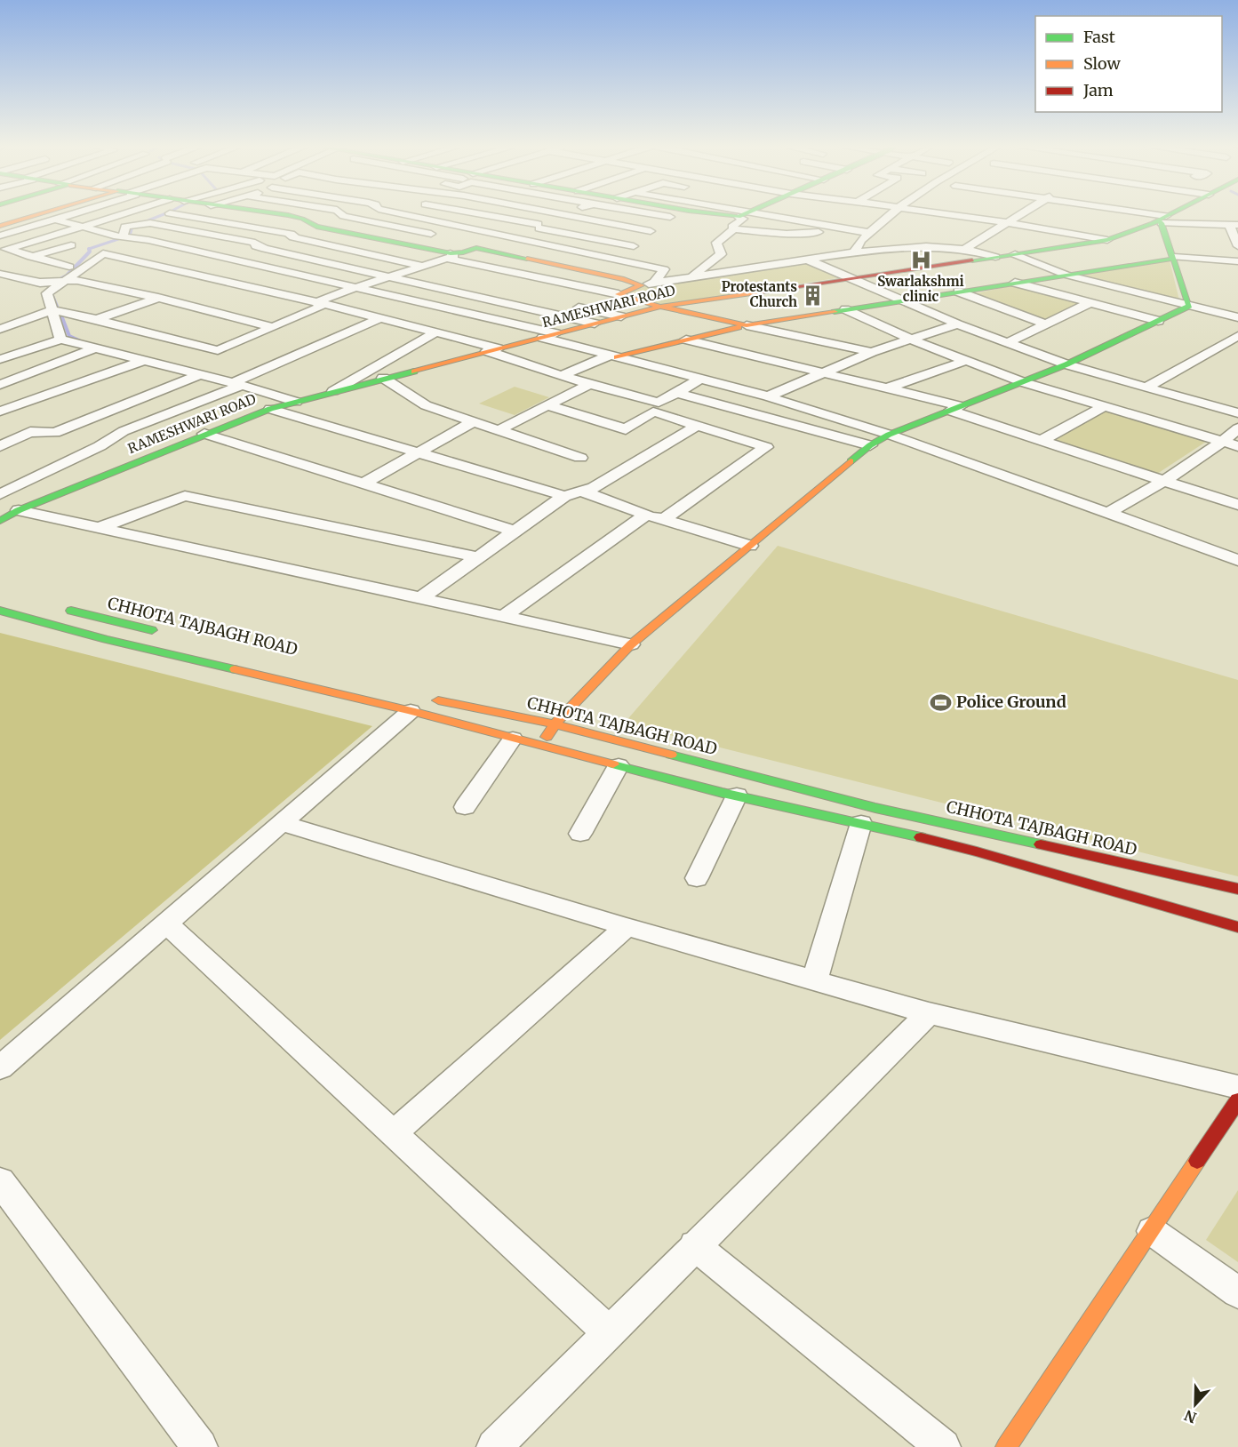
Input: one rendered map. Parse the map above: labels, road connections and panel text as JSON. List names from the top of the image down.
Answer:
{
  "streets": {
    "street": ["RAMESHWARI ROAD", "CHHOTA TAJBAGH ROAD"]
  },
  "places": {
    "hospital": ["Swarlakshmi clinic"],
    "building": ["Protestants Church"],
    "sports": ["Police Ground"]
  },
  "legend": ["Fast", "Slow", "Jam"],
  "north": "bottom"
}
